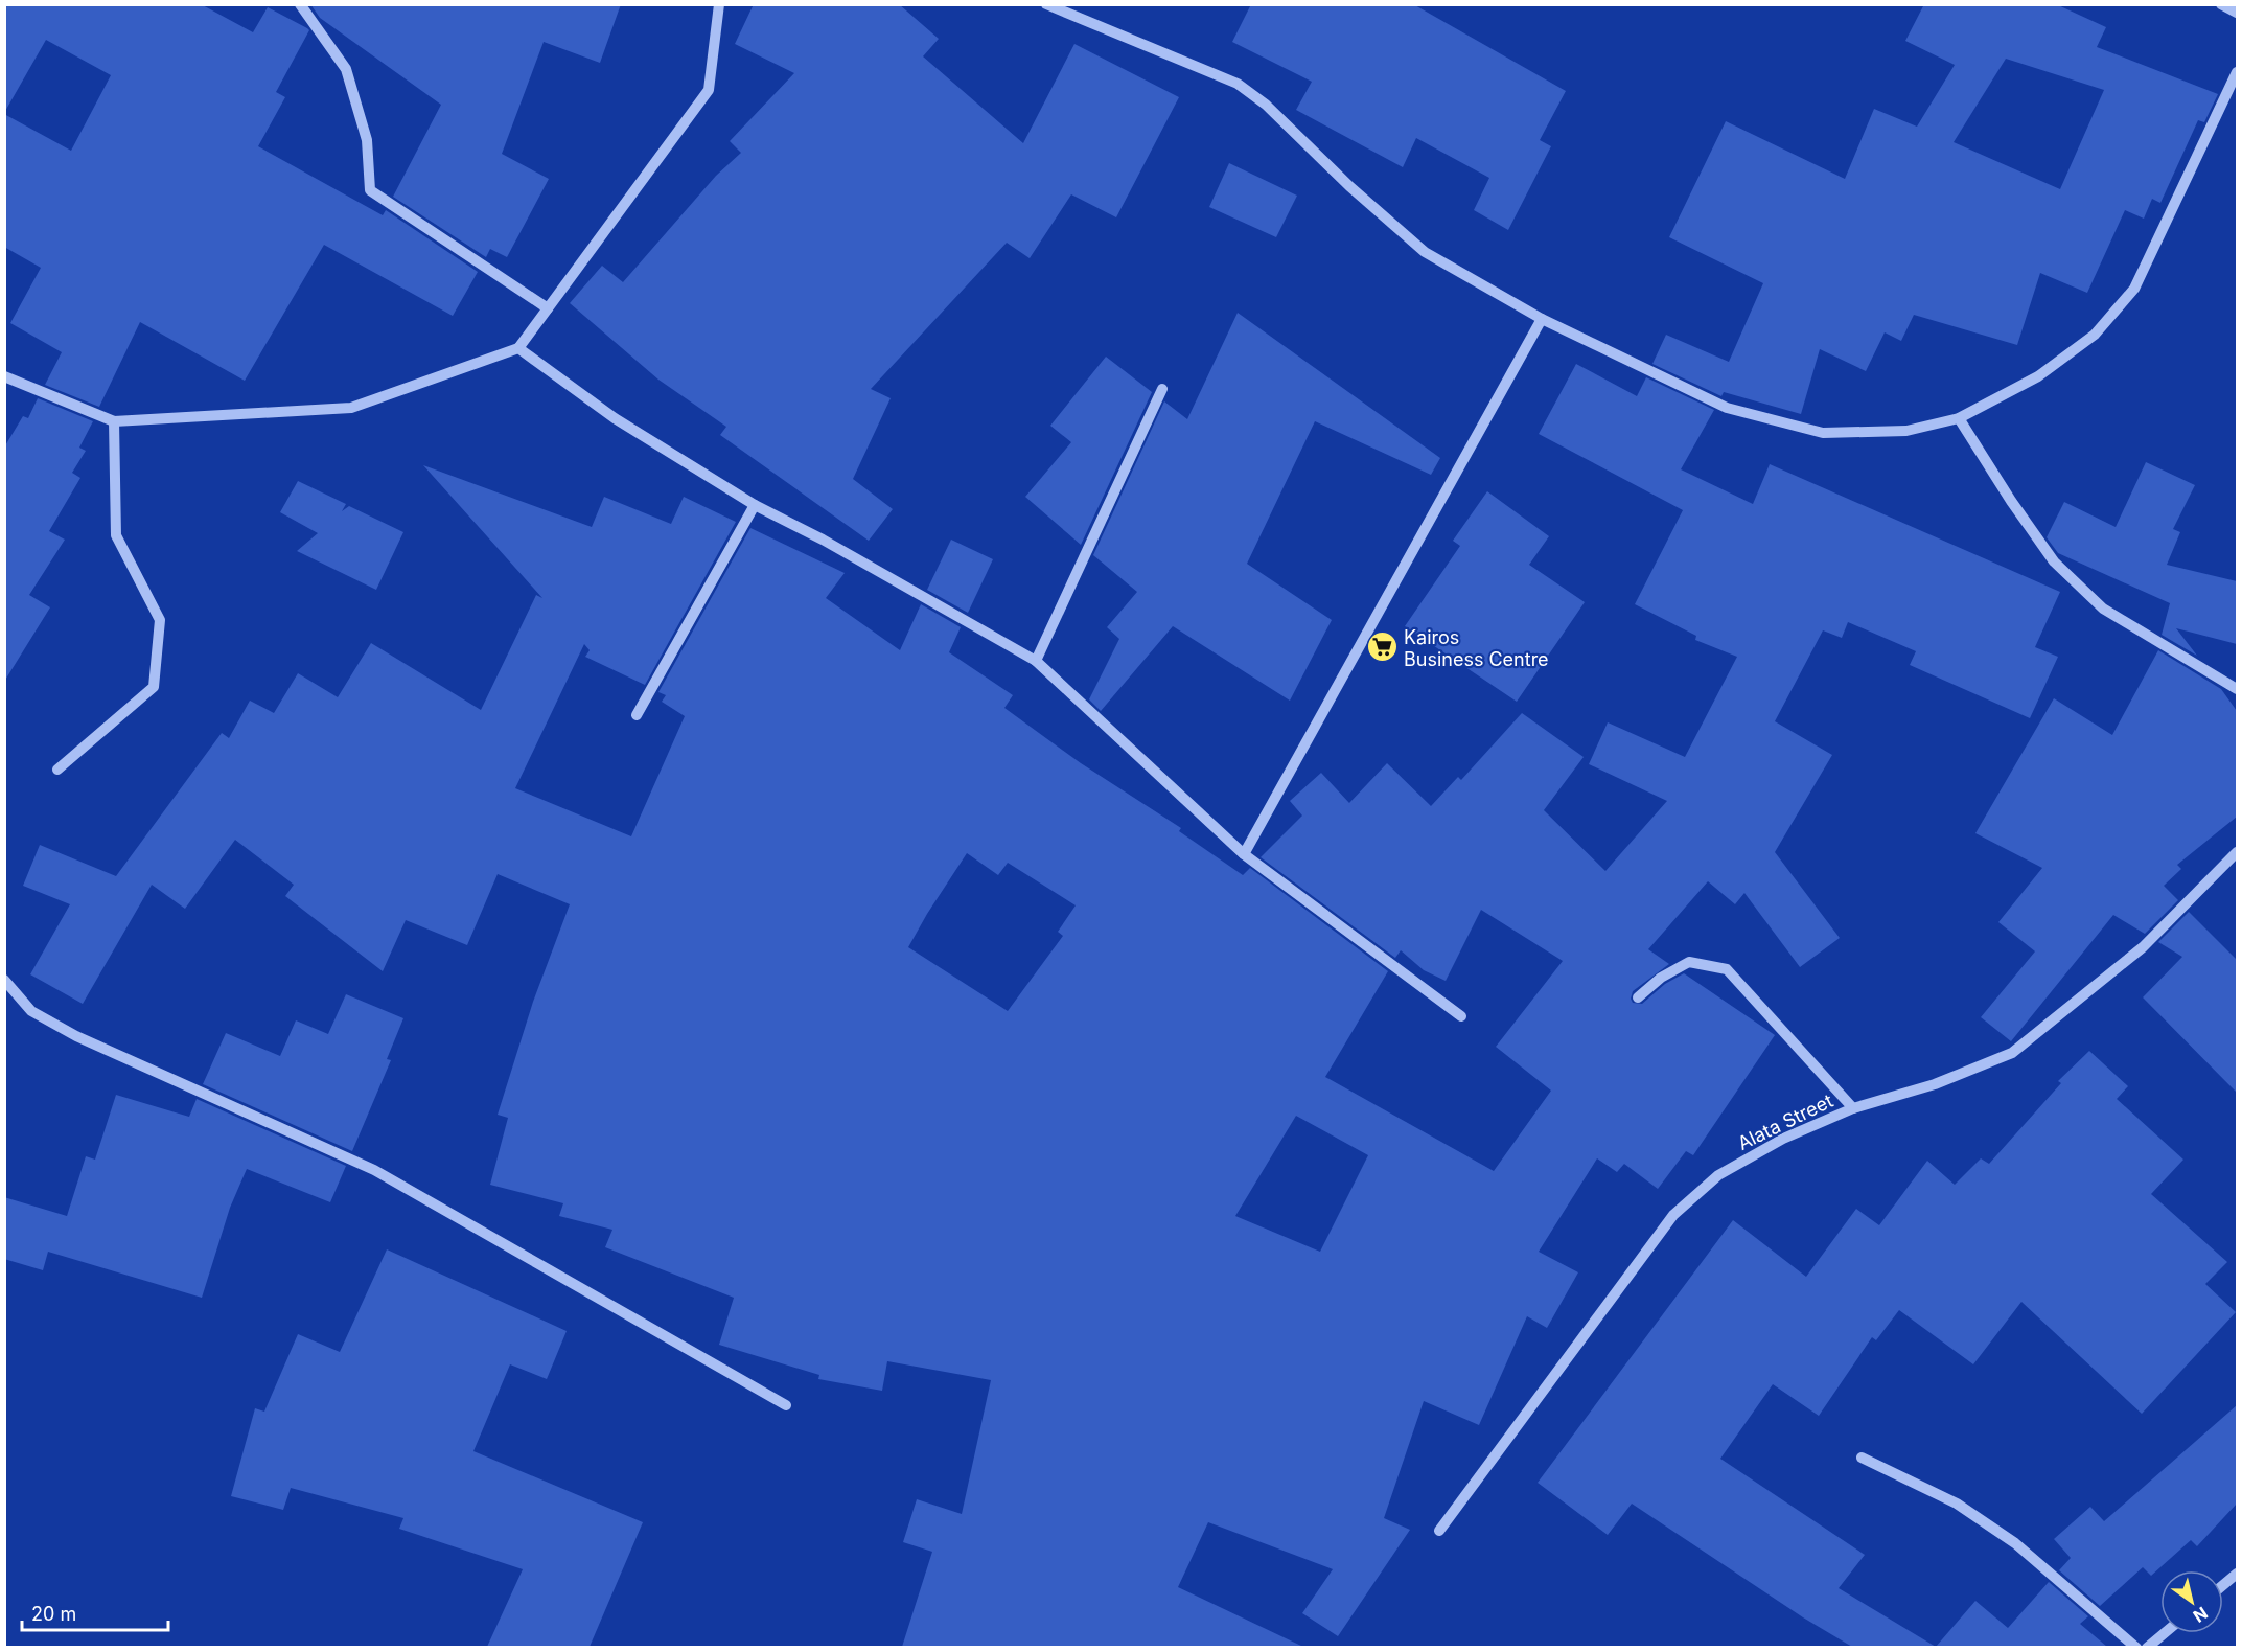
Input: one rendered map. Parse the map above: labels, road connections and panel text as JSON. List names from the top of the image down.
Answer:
{
  "streets": {
    "street": ["Alata Street"]
  },
  "places": {
    "supermarket": ["Kairos Business Centre"]
  },
  "scale_bar": "20 m",
  "north": "bottom right"
}
